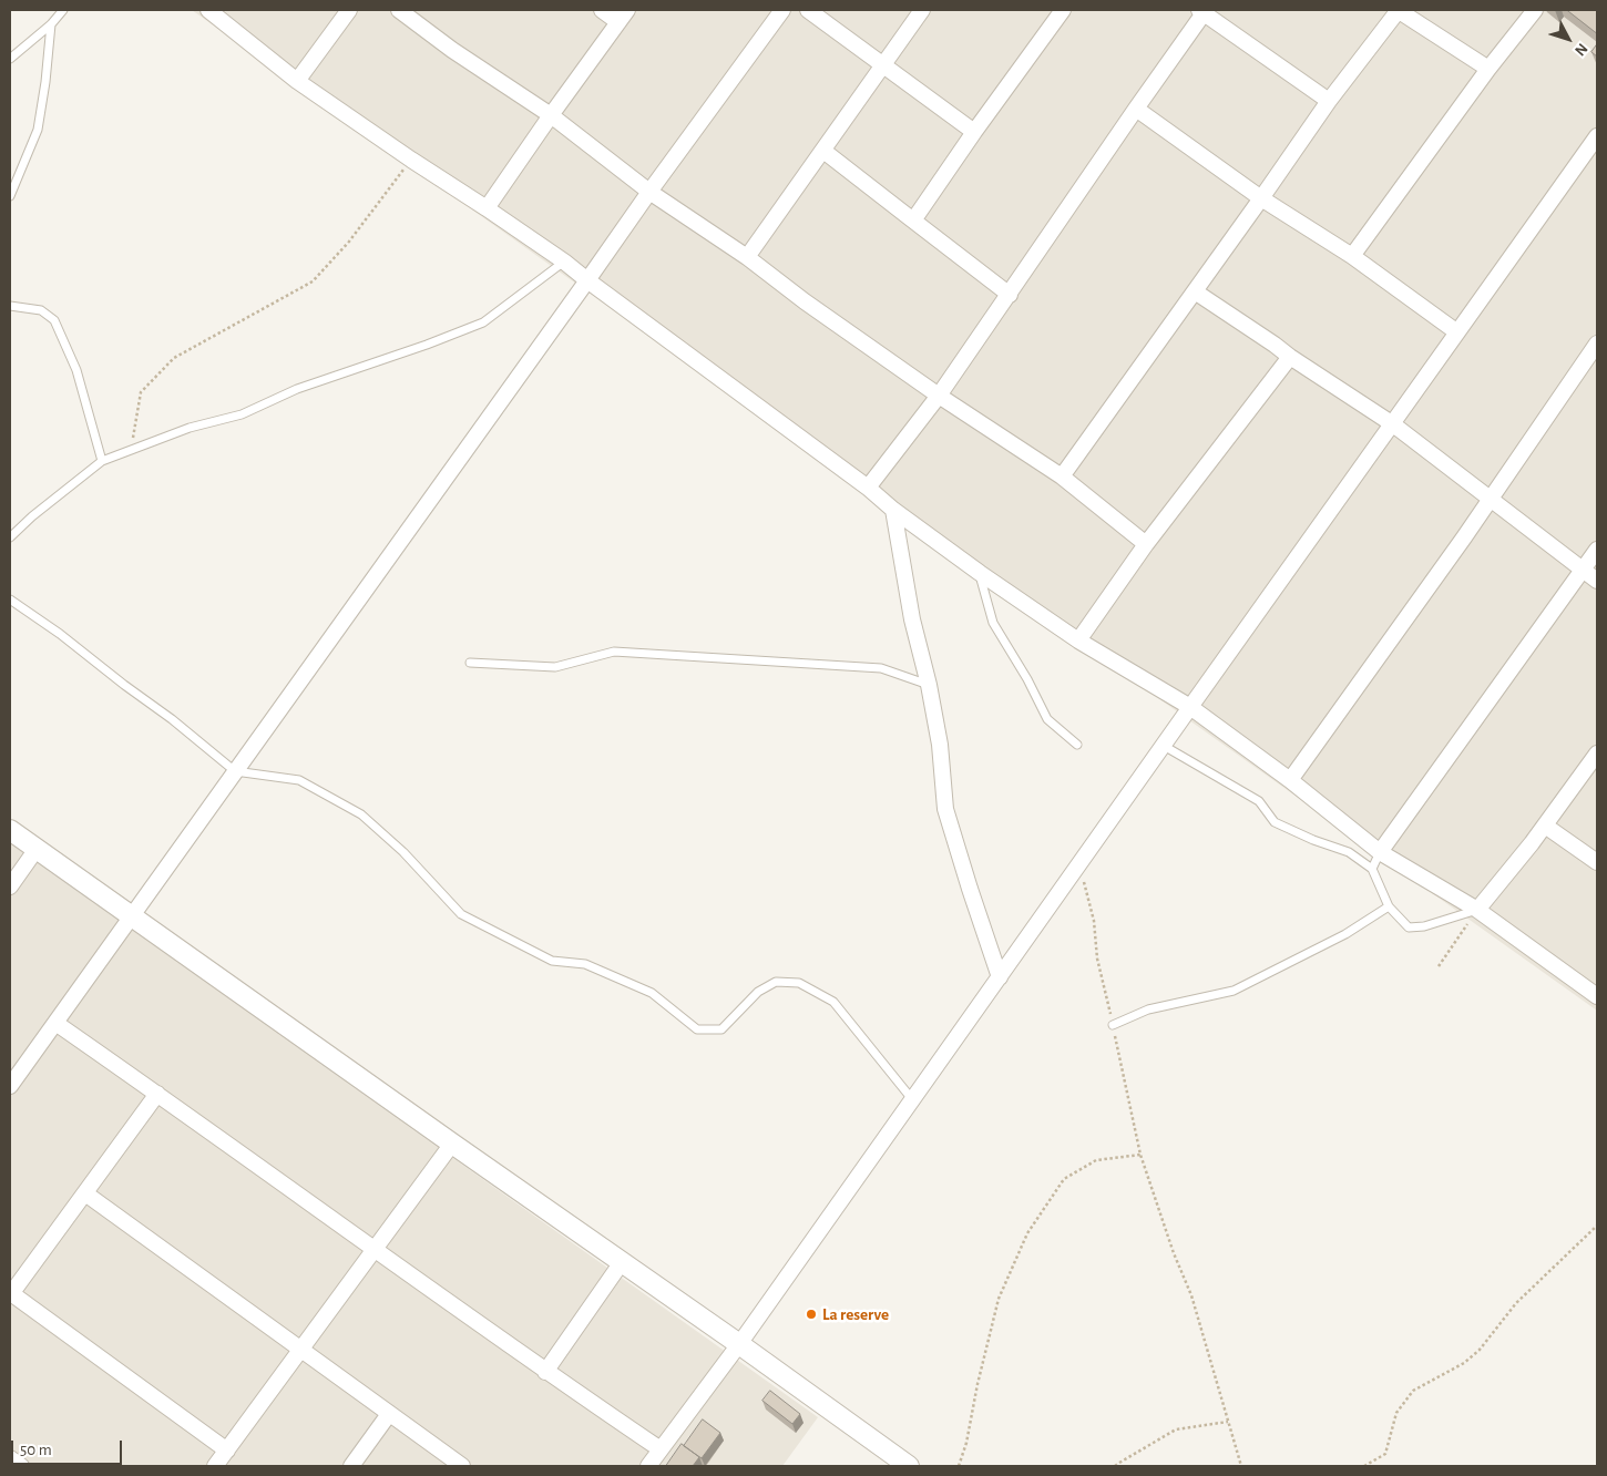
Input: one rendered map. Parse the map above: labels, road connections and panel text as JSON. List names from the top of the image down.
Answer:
{
  "places": ["La reserve"],
  "scale_bar": "50 m",
  "north": "bottom right"
}
